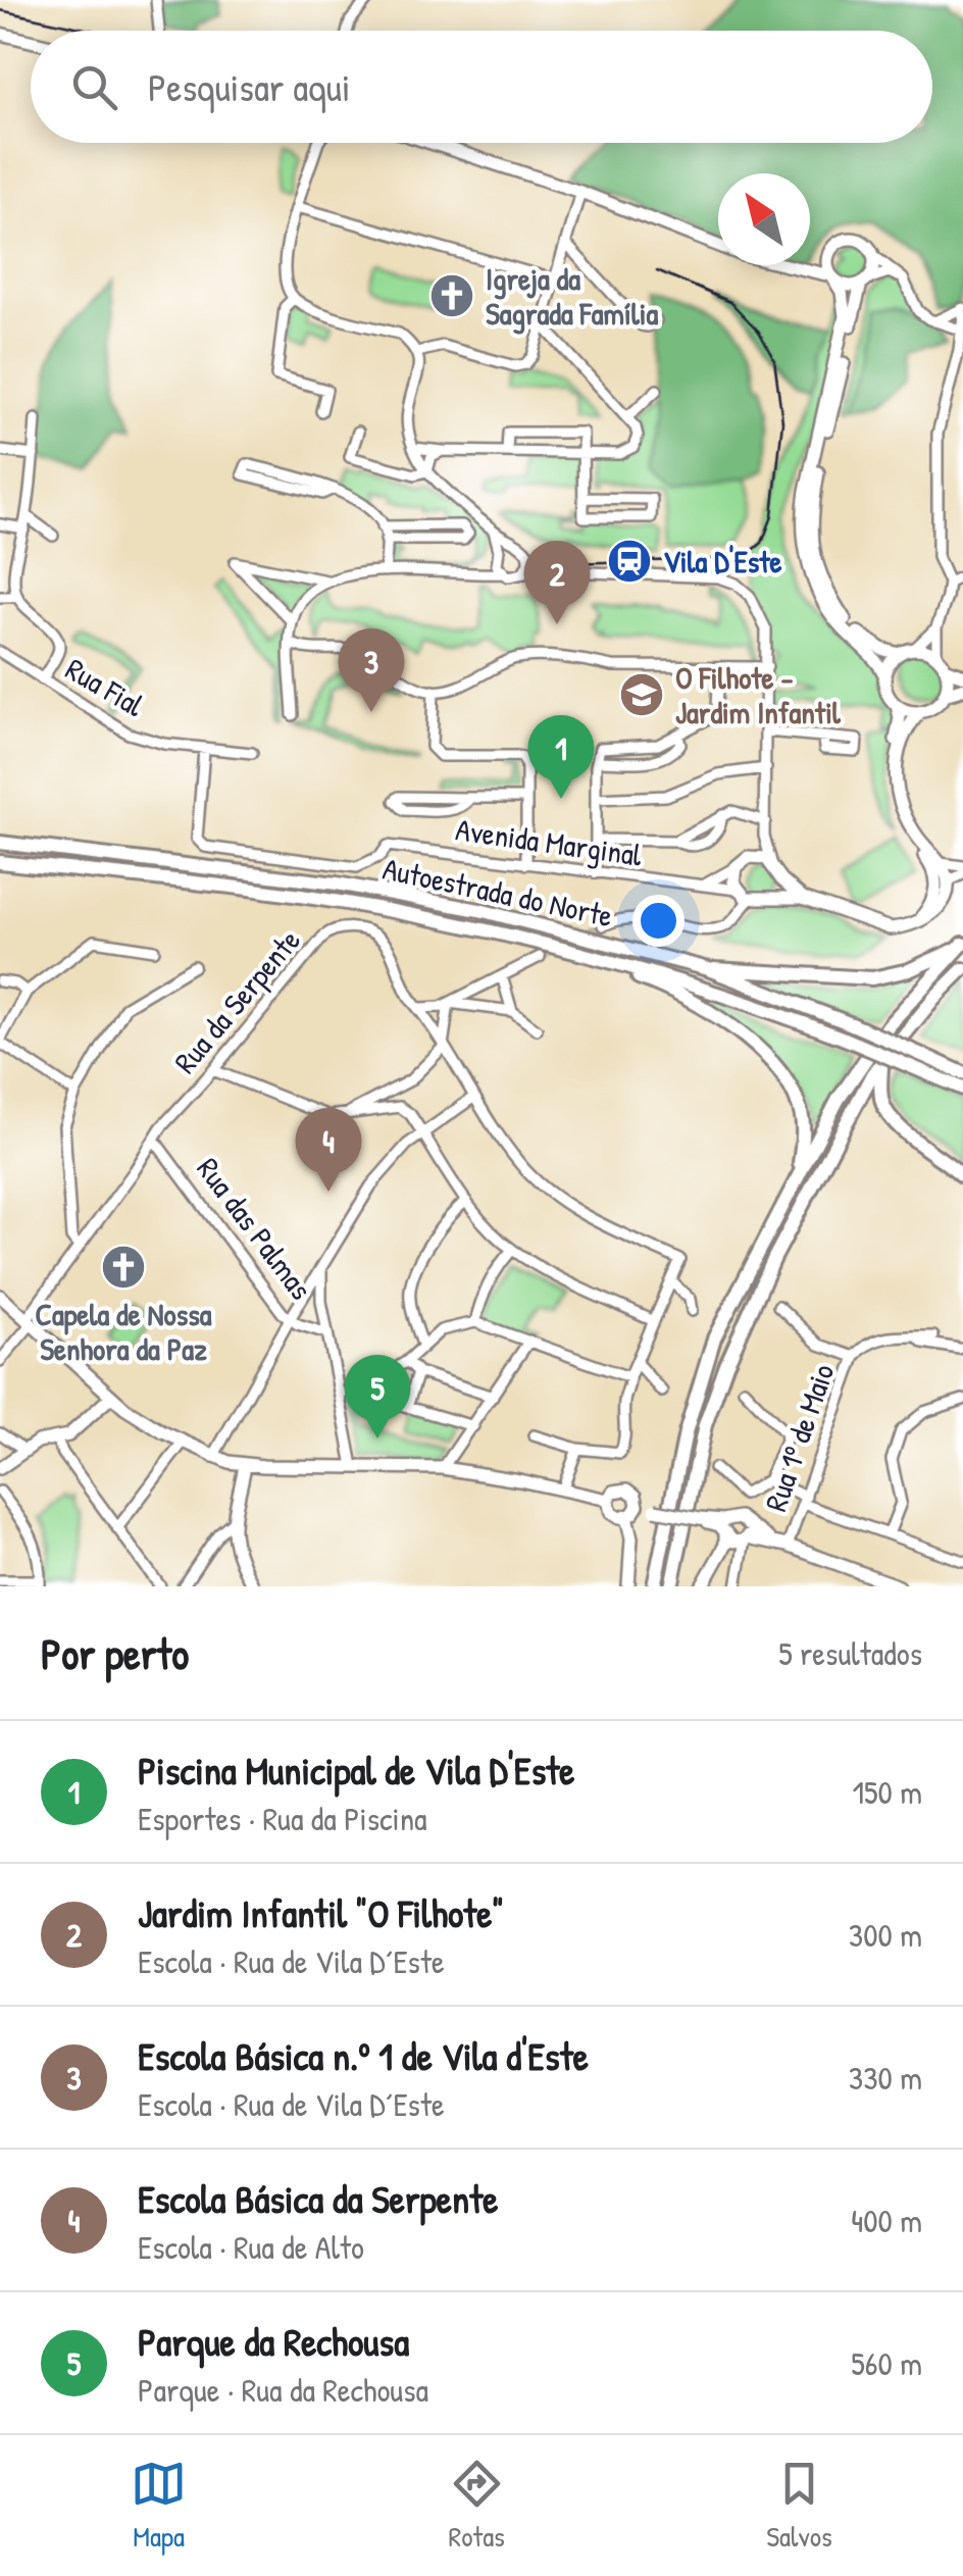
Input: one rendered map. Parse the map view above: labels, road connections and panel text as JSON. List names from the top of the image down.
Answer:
{
  "streets": {
    "highway": ["Autoestrada do Norte"],
    "street": [
      "Rua Fial",
      "Avenida Marginal",
      "Rua da Serpente",
      "Rua das Palmas",
      "Rua 1º de Maio"
    ]
  },
  "crossings": [
    ["Rua Fial", "Avenida Marginal"],
    ["Rua da Serpente", "Rua das Palmas"]
  ],
  "places": {
    "church": ["Igreja da Sagrada Família", "Capela de Nossa Senhora da Paz"],
    "station": ["Vila D'Este"],
    "school or university": ["O Filhote - Jardim Infantil"]
  },
  "north": "top left",
  "page": {
    "search": "Pesquisar aqui",
    "pins": [
      "2",
      "3",
      "1",
      "4",
      "5"
    ],
    "heading": ["Por perto", "5 resultados"],
    "list": [
      {
        "mark": "1",
        "name": "Piscina Municipal de Vila D'Este",
        "note": "Esportes · Rua da Piscina",
        "value": "150 m"
      },
      {
        "mark": "2",
        "name": "Jardim Infantil \"O Filhote\"",
        "note": "Escola · Rua de Vila D´Este",
        "value": "300 m"
      },
      {
        "mark": "3",
        "name": "Escola Básica n.º 1 de Vila d'Este",
        "note": "Escola · Rua de Vila D´Este",
        "value": "330 m"
      },
      {
        "mark": "4",
        "name": "Escola Básica da Serpente",
        "note": "Escola · Rua de Alto",
        "value": "400 m"
      },
      {
        "mark": "5",
        "name": "Parque da Rechousa",
        "note": "Parque · Rua da Rechousa",
        "value": "560 m"
      }
    ],
    "nav": ["Mapa", "Rotas", "Salvos"]
  }
}
